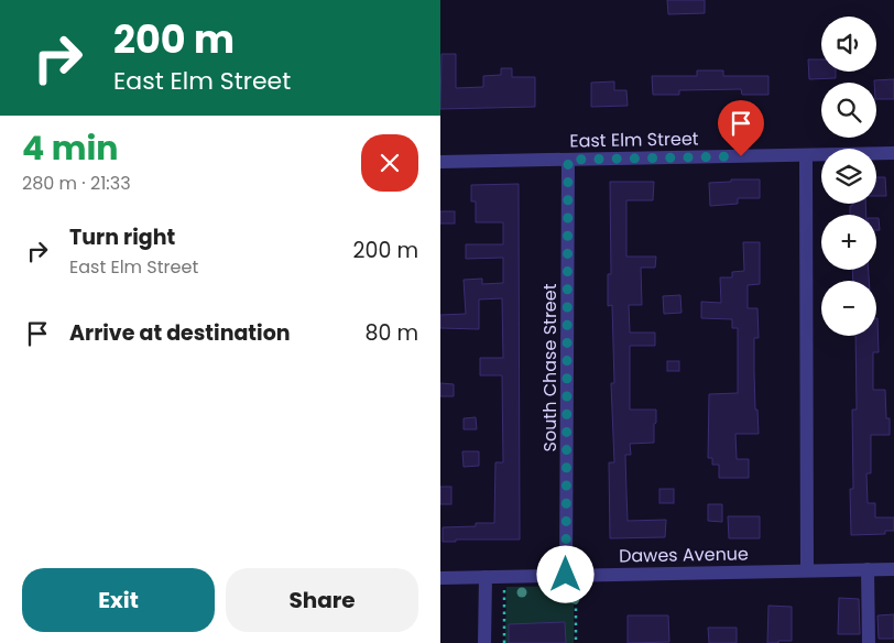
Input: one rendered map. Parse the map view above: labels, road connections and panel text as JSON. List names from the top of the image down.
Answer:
{
  "streets": {
    "street": ["East Elm Street", "South Chase Street", "Dawes Avenue"]
  },
  "crossings": [
    ["East Elm Street", "South Chase Street"],
    ["South Chase Street", "Dawes Avenue"]
  ],
  "page": {
    "turn": ["200 m", "East Elm Street"],
    "map_buttons": ["+", "−"],
    "heading": ["4 min", "280 m · 21:33"],
    "list": [
      {
        "name": "Turn right",
        "note": "East Elm Street",
        "value": "200 m"
      },
      {
        "name": "Arrive at destination",
        "value": "80 m"
      }
    ],
    "buttons": ["Exit", "Share"]
  }
}
